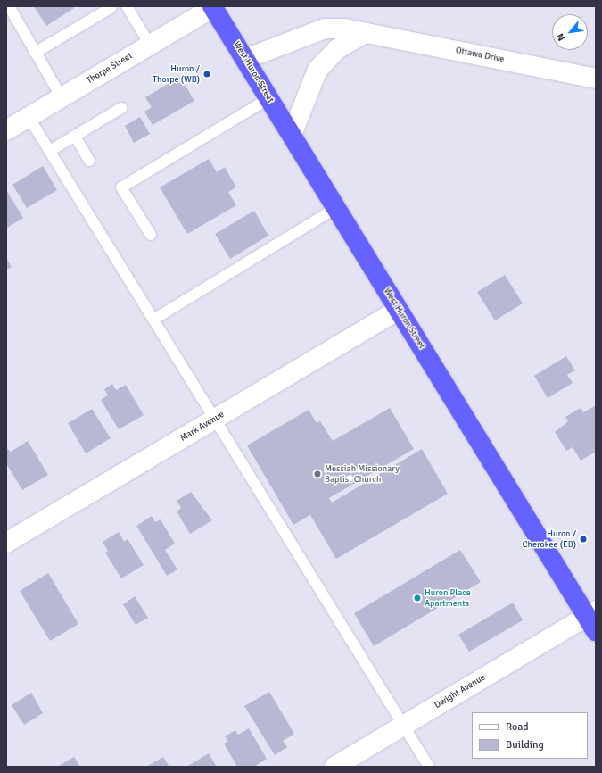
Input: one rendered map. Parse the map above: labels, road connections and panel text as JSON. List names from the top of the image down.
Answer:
{
  "streets": {
    "highway": ["West Huron Street"],
    "street": [
      "Ottawa Drive",
      "Thorpe Street",
      "Mark Avenue",
      "Dwight Avenue"
    ]
  },
  "crossings": [
    ["Ottawa Drive", "West Huron Street"],
    ["Thorpe Street", "West Huron Street"],
    ["West Huron Street", "Mark Avenue"],
    ["West Huron Street", "Dwight Avenue"]
  ],
  "places": [
    "Huron / Thorpe (WB)",
    "Messiah Missionary Baptist Church",
    "Huron / Cherokee (EB)",
    "Huron Place Apartments"
  ],
  "legend": ["Road", "Building"],
  "north": "bottom left"
}
